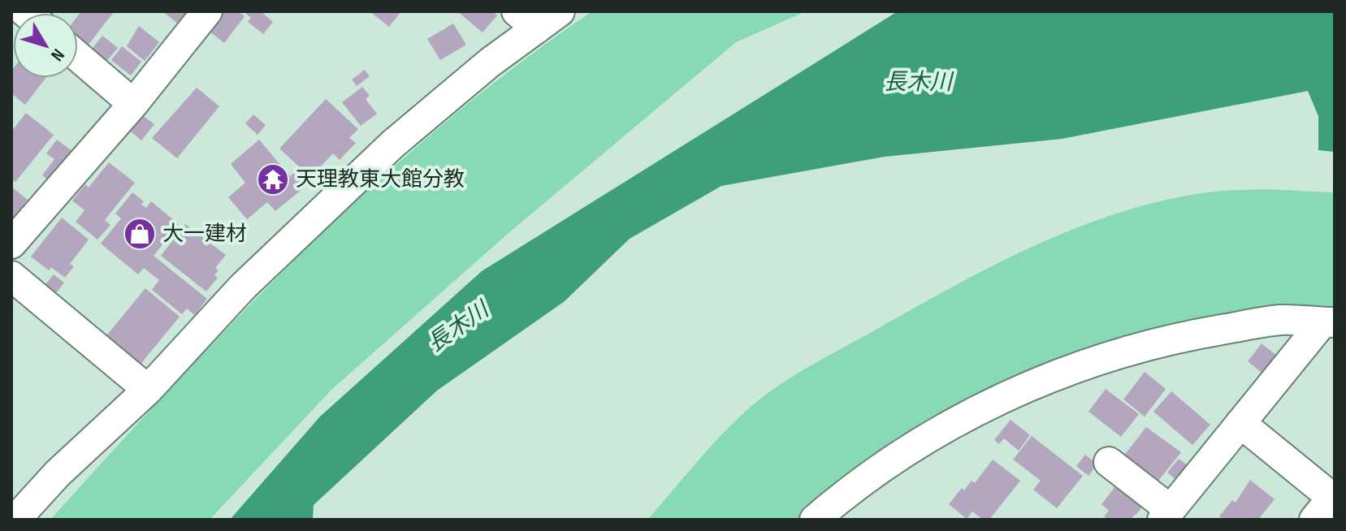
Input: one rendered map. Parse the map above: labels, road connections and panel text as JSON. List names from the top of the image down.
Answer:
{
  "water": ["長木川"],
  "places": {
    "temple": ["天理教東大館分教"],
    "shop": ["大一建材"]
  },
  "north": "bottom right"
}
